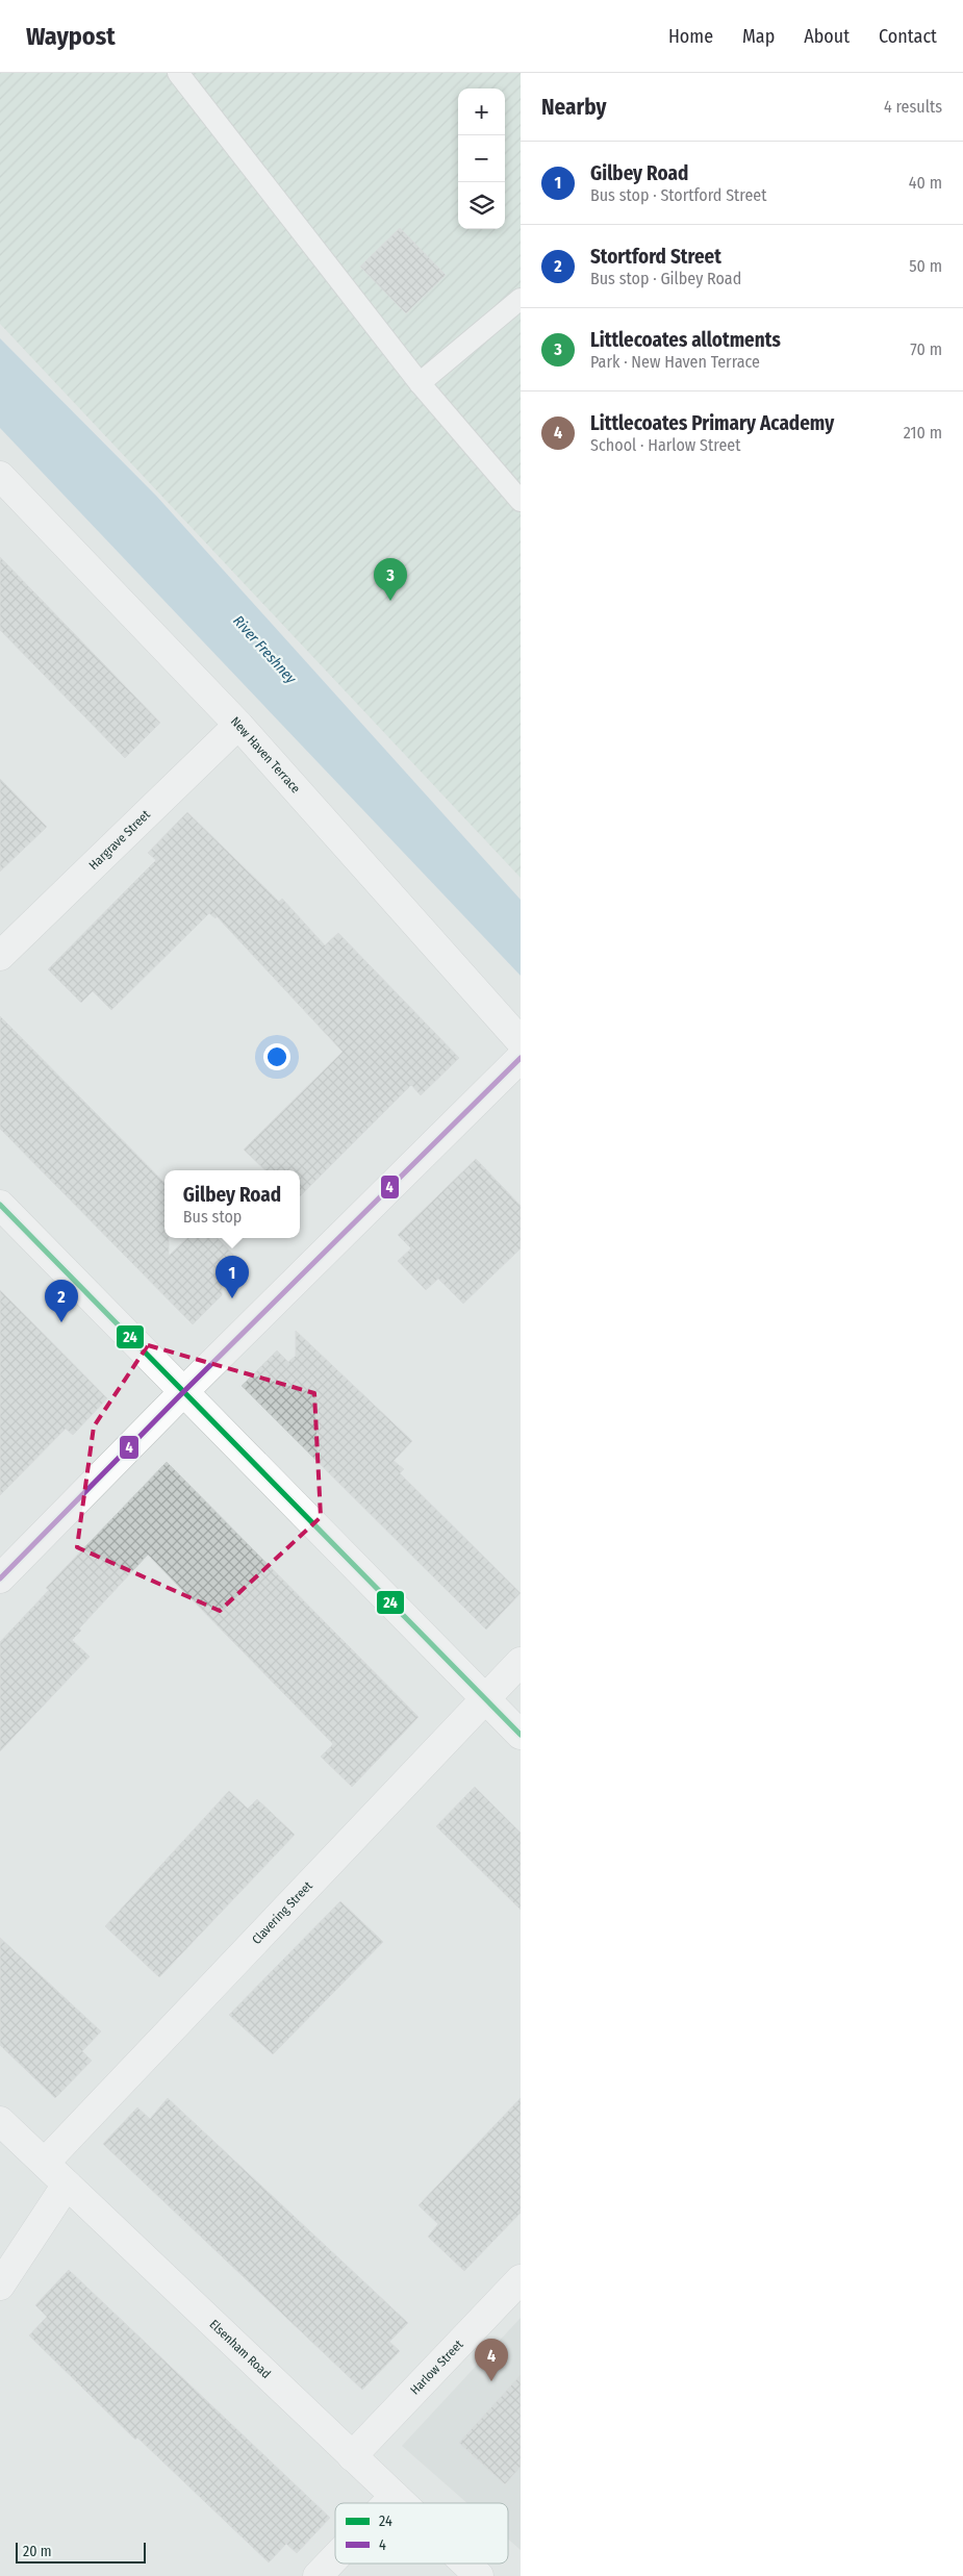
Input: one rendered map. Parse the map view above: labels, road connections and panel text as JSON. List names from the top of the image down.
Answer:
{
  "streets": {
    "street": [
      "New Haven Terrace",
      "Hargrave Street",
      "Clavering Street",
      "Elsenham Road",
      "Harlow Street"
    ]
  },
  "crossings": [
    ["New Haven Terrace", "Hargrave Street"],
    ["Clavering Street", "Elsenham Road"],
    ["Elsenham Road", "Harlow Street"]
  ],
  "water": ["River Freshney"],
  "lines": ["transit line 4", "transit line 24"],
  "legend": ["24", "4"],
  "scale_bar": "20 m",
  "page": {
    "header": "Waypost",
    "nav": [
      "Home",
      "Map",
      "About",
      "Contact"
    ],
    "heading": ["Nearby", "4 results"],
    "map_buttons": ["+", "−"],
    "list": [
      {
        "mark": "1",
        "name": "Gilbey Road",
        "note": "Bus stop · Stortford Street",
        "value": "40 m"
      },
      {
        "mark": "2",
        "name": "Stortford Street",
        "note": "Bus stop · Gilbey Road",
        "value": "50 m"
      },
      {
        "mark": "3",
        "name": "Littlecoates allotments",
        "note": "Park · New Haven Terrace",
        "value": "70 m"
      },
      {
        "mark": "4",
        "name": "Littlecoates Primary Academy",
        "note": "School · Harlow Street",
        "value": "210 m"
      }
    ],
    "pins": [
      "3",
      "1",
      "2",
      "4"
    ],
    "popup": ["Gilbey Road", "Bus stop"],
    "scale": "20 m"
  }
}
